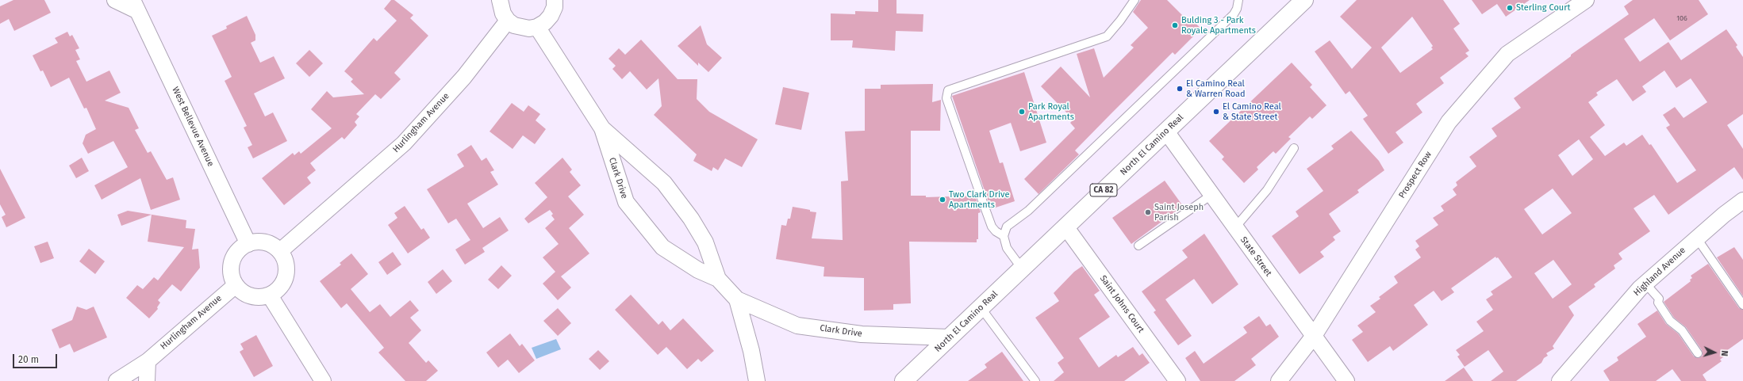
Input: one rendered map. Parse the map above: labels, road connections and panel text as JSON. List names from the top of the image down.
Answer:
{
  "streets": {
    "main road": ["North El Camino Real", "CA 82"],
    "street": [
      "Hurlingham Avenue",
      "West Bellevue Avenue",
      "Prospect Row",
      "Clark Drive",
      "State Street",
      "Highland Avenue",
      "Saint Johns Court"
    ]
  },
  "crossings": [
    ["Hurlingham Avenue", "West Bellevue Avenue"],
    ["North El Camino Real", "Clark Drive"],
    ["North El Camino Real", "State Street"],
    ["North El Camino Real", "Saint Johns Court"],
    ["Prospect Row", "State Street"]
  ],
  "places": [
    "Sterling Court",
    "Bulding 3 - Park Royale Apartments",
    "El Camino Real & Warren Road",
    "Park Royal Apartments",
    "El Camino Real & State Street",
    "Two Clark Drive Apartments",
    "Saint Joseph Parish"
  ],
  "house_numbers": ["106"],
  "scale_bar": "20 m",
  "north": "right"
}
